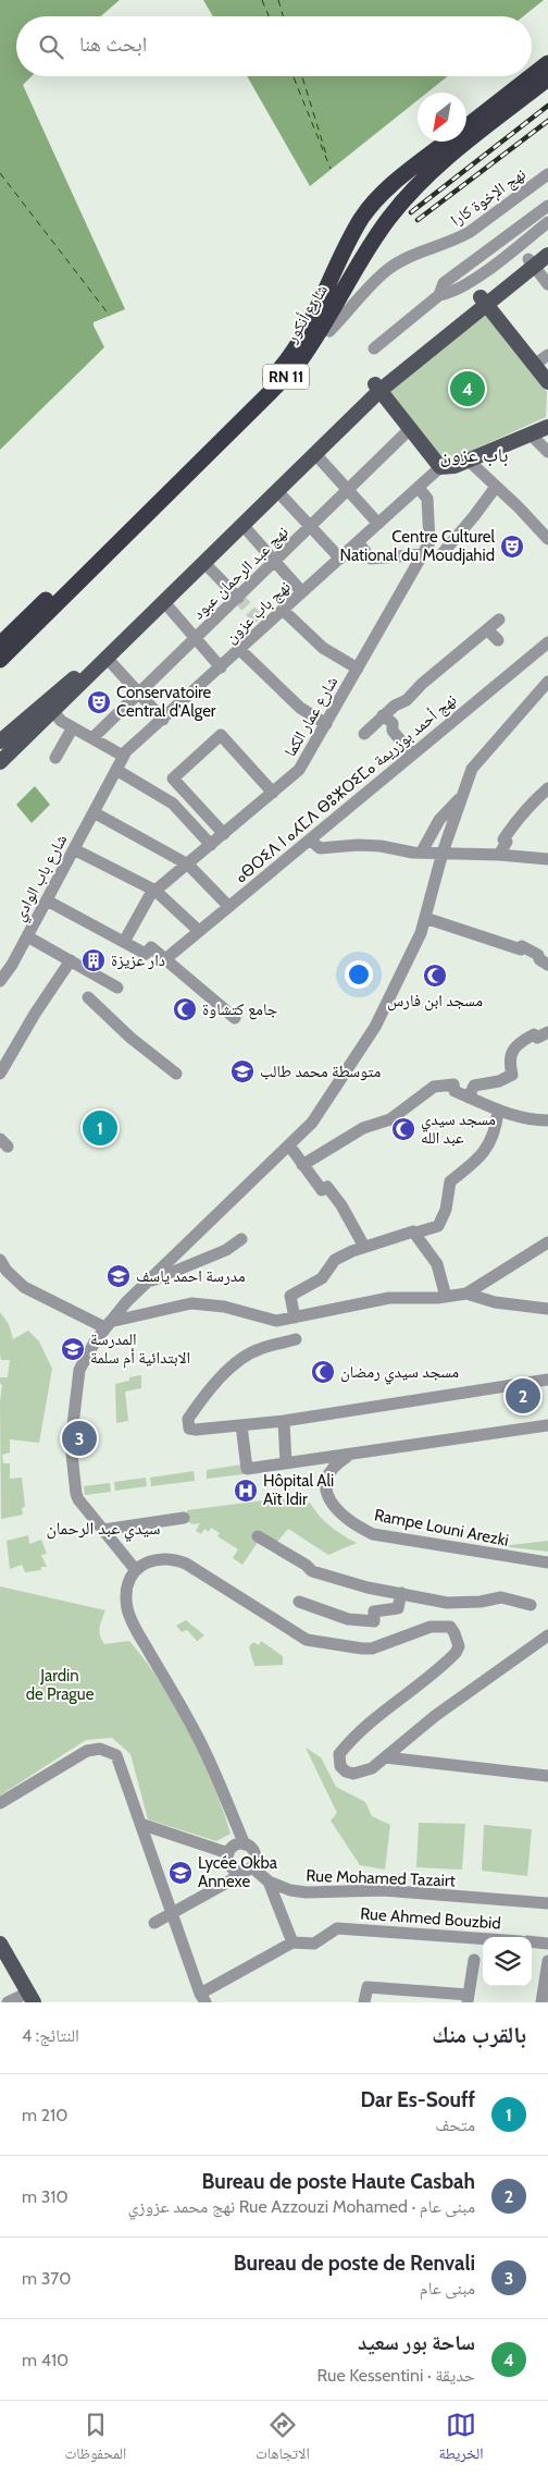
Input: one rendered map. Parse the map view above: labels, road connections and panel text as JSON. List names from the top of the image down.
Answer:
{
  "streets": {
    "highway": ["شارع أنكور", "RN 11"],
    "street": [
      "نهج الإخوة كارا",
      "نهج عبد الرحمان عبود",
      "نهج باب عزون",
      "شارع عمار الكما",
      "ⴰⴱⵔⵉⴷ ⵏ ⴰⵃⵎⴷ ⴱⵓⵣⵔⵉⵎⴰ نهج أحمد بوزريمة",
      "شارع باب الوادي",
      "Rampe Louni Arezki",
      "Rue Mohamed Tazairt",
      "Rue Ahmed Bouzbid"
    ]
  },
  "crossings": [
    ["نهج الإخوة كارا", "شارع أنكور"],
    ["نهج باب عزون", "شارع عمار الكما"],
    ["نهج باب عزون", "شارع باب الوادي"]
  ],
  "districts": ["باب عزون", "سيدي عبد الرحمان"],
  "parks": ["Jardin de Prague"],
  "places": {
    "theatre": ["Centre Culturel National du Moudjahid", "Conservatoire Central d'Alger"],
    "building": ["دار عزيزة"],
    "mosque": [
      "مسجد ابن فارس",
      "جامع كتشاوة",
      "مسجد سيدي عبد الله",
      "مسجد سيدي رمضان"
    ],
    "school or university": [
      "متوسطة محمد طالب",
      "مدرسة احمد ياسف",
      "المدرسة الابتدائية أم سلمة",
      "Lycée Okba Annexe"
    ],
    "hospital": ["Hôpital Ali Aït Idir"]
  },
  "north": "bottom left",
  "page": {
    "search": "ابحث هنا",
    "pins": [
      "4",
      "1",
      "2",
      "3"
    ],
    "heading": ["بالقرب منك", "النتائج: 4"],
    "list": [
      {
        "mark": "1",
        "name": "Dar Es-Souff",
        "note": "متحف",
        "value": "210 m"
      },
      {
        "mark": "2",
        "name": "Bureau de poste Haute Casbah",
        "note": "مبنى عام · Rue Azzouzi Mohamed نهج محمد عزوزي",
        "value": "310 m"
      },
      {
        "mark": "3",
        "name": "Bureau de poste de Renvali",
        "note": "مبنى عام",
        "value": "370 m"
      },
      {
        "mark": "4",
        "name": "ساحة بور سعيد",
        "note": "حديقة · Rue Kessentini",
        "value": "410 m"
      }
    ],
    "nav": ["الخريطة", "الاتجاهات", "المحفوظات"]
  }
}
